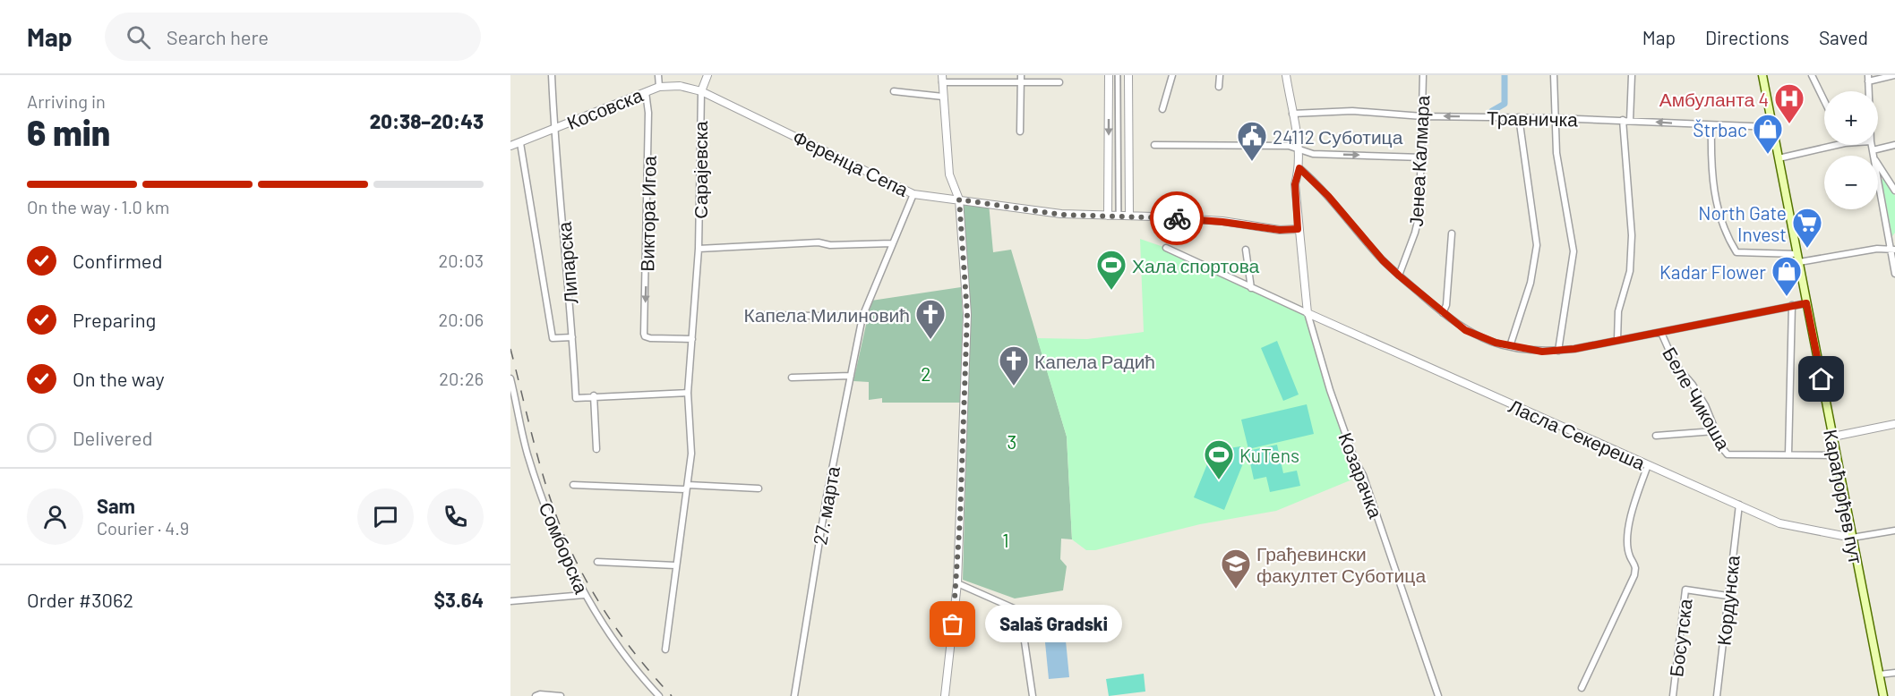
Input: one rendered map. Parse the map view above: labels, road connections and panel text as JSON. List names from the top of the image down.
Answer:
{
  "streets": {
    "main road": ["Карађорђев пут"],
    "street": [
      "Косовска",
      "Травничка",
      "Јенеа Калмара",
      "Ференца Сепа",
      "Сарајевска",
      "Виктора Игоа",
      "Липарска",
      "Беле Чикоша",
      "Ласла Секереша",
      "Козарачка",
      "27. марта",
      "Сомборска",
      "Кордунска",
      "Босутска"
    ]
  },
  "crossings": [
    ["Косовска", "Ференца Сепа"],
    ["Косовска", "Сарајевска"],
    ["Косовска", "Виктора Игоа"],
    ["Косовска", "Липарска"],
    ["Травничка", "Јенеа Калмара"],
    ["Травничка", "Карађорђев пут"],
    ["Ференца Сепа", "Сарајевска"],
    ["Ференца Сепа", "27. марта"],
    ["Сарајевска", "Виктора Игоа"],
    ["Беле Чикоша", "Карађорђев пут"],
    ["Ласла Секереша", "Козарачка"],
    ["Ласла Секереша", "Карађорђев пут"],
    ["Ласла Секереша", "Кордунска"],
    ["Кордунска", "Босутска"]
  ],
  "one_way": ["Травничка", "Виктора Игоа"],
  "parks": ["2", "3", "1"],
  "places": {
    "hospital": ["Амбуланта 4"],
    "shop": ["Štrbac", "Kadar Flower"],
    "public building": ["24112 Суботица"],
    "supermarket": ["North Gate Invest"],
    "sports": ["Хала спортова", "KuTens"],
    "church": ["Капела Милиновић", "Капела Радић"],
    "school or university": ["Грађевински факултет Суботица"],
    "other": ["Salaš Gradski"]
  },
  "page": {
    "header": "Map",
    "search": "Search here",
    "nav": ["Map", "Directions", "Saved"],
    "heading": ["6 min", "Arriving in", "20:38–20:43"],
    "panel": [
      "Sam",
      "Courier · 4.9",
      "Order #3062",
      "$3.64"
    ],
    "map_buttons": ["+", "−"],
    "bar": "On the way · 1.0 km",
    "list": [
      ["Confirmed", "20:03"],
      ["Preparing", "20:06"],
      ["On the way", "20:26"],
      "Delivered"
    ],
    "bubble": "Salaš Gradski"
  }
}
